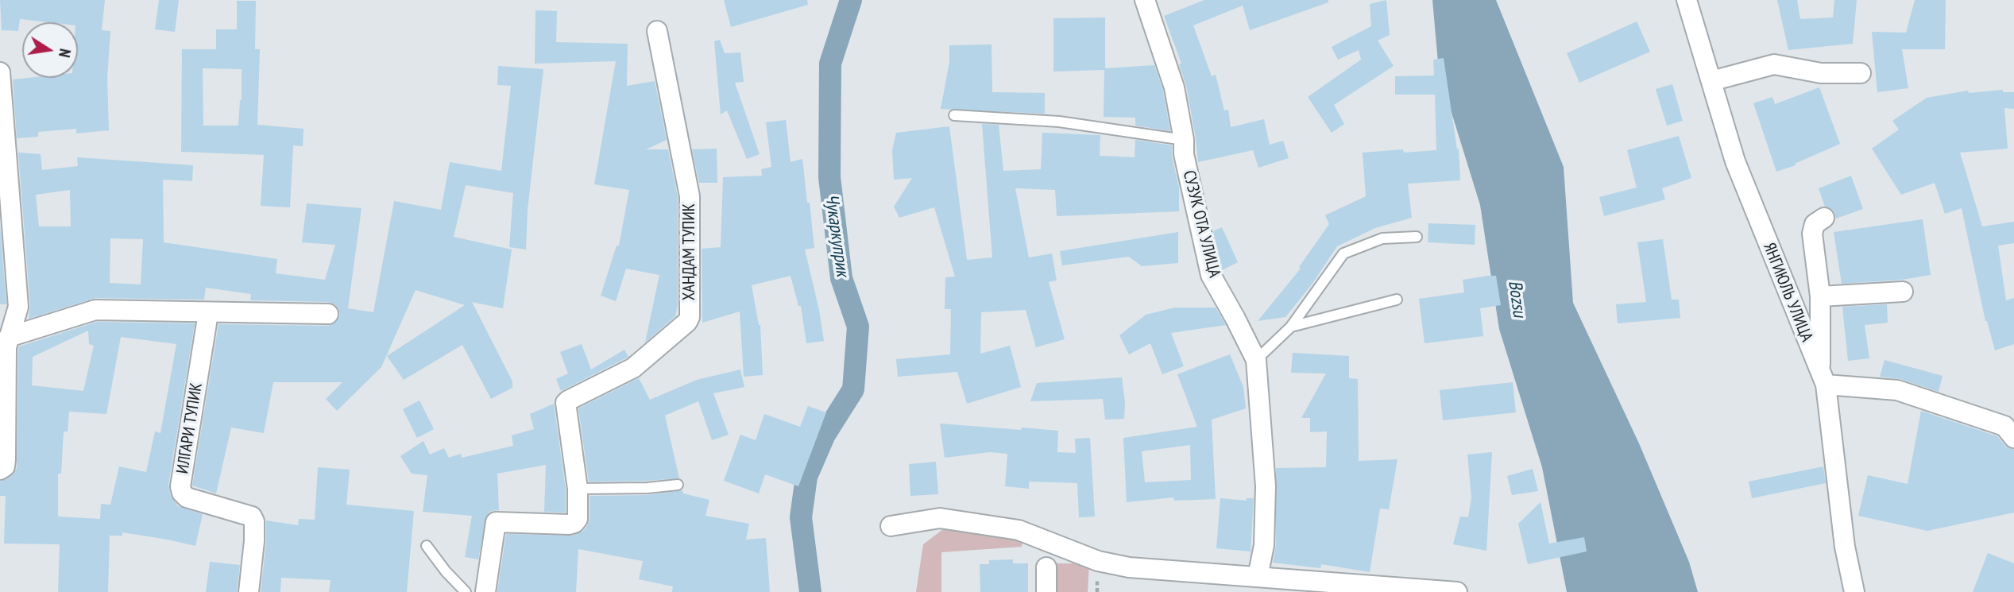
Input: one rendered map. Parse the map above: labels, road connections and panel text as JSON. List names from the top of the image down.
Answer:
{
  "streets": {
    "street": [
      "СУЗУК ОТА УЛИЦА",
      "ХАНДАМ ТУПИК",
      "ЯНГИЮЛЬ УЛИЦА",
      "ИЛГАРИ ТУПИК"
    ]
  },
  "water": ["Чукаркуприк", "Bozsu"],
  "north": "right"
}
